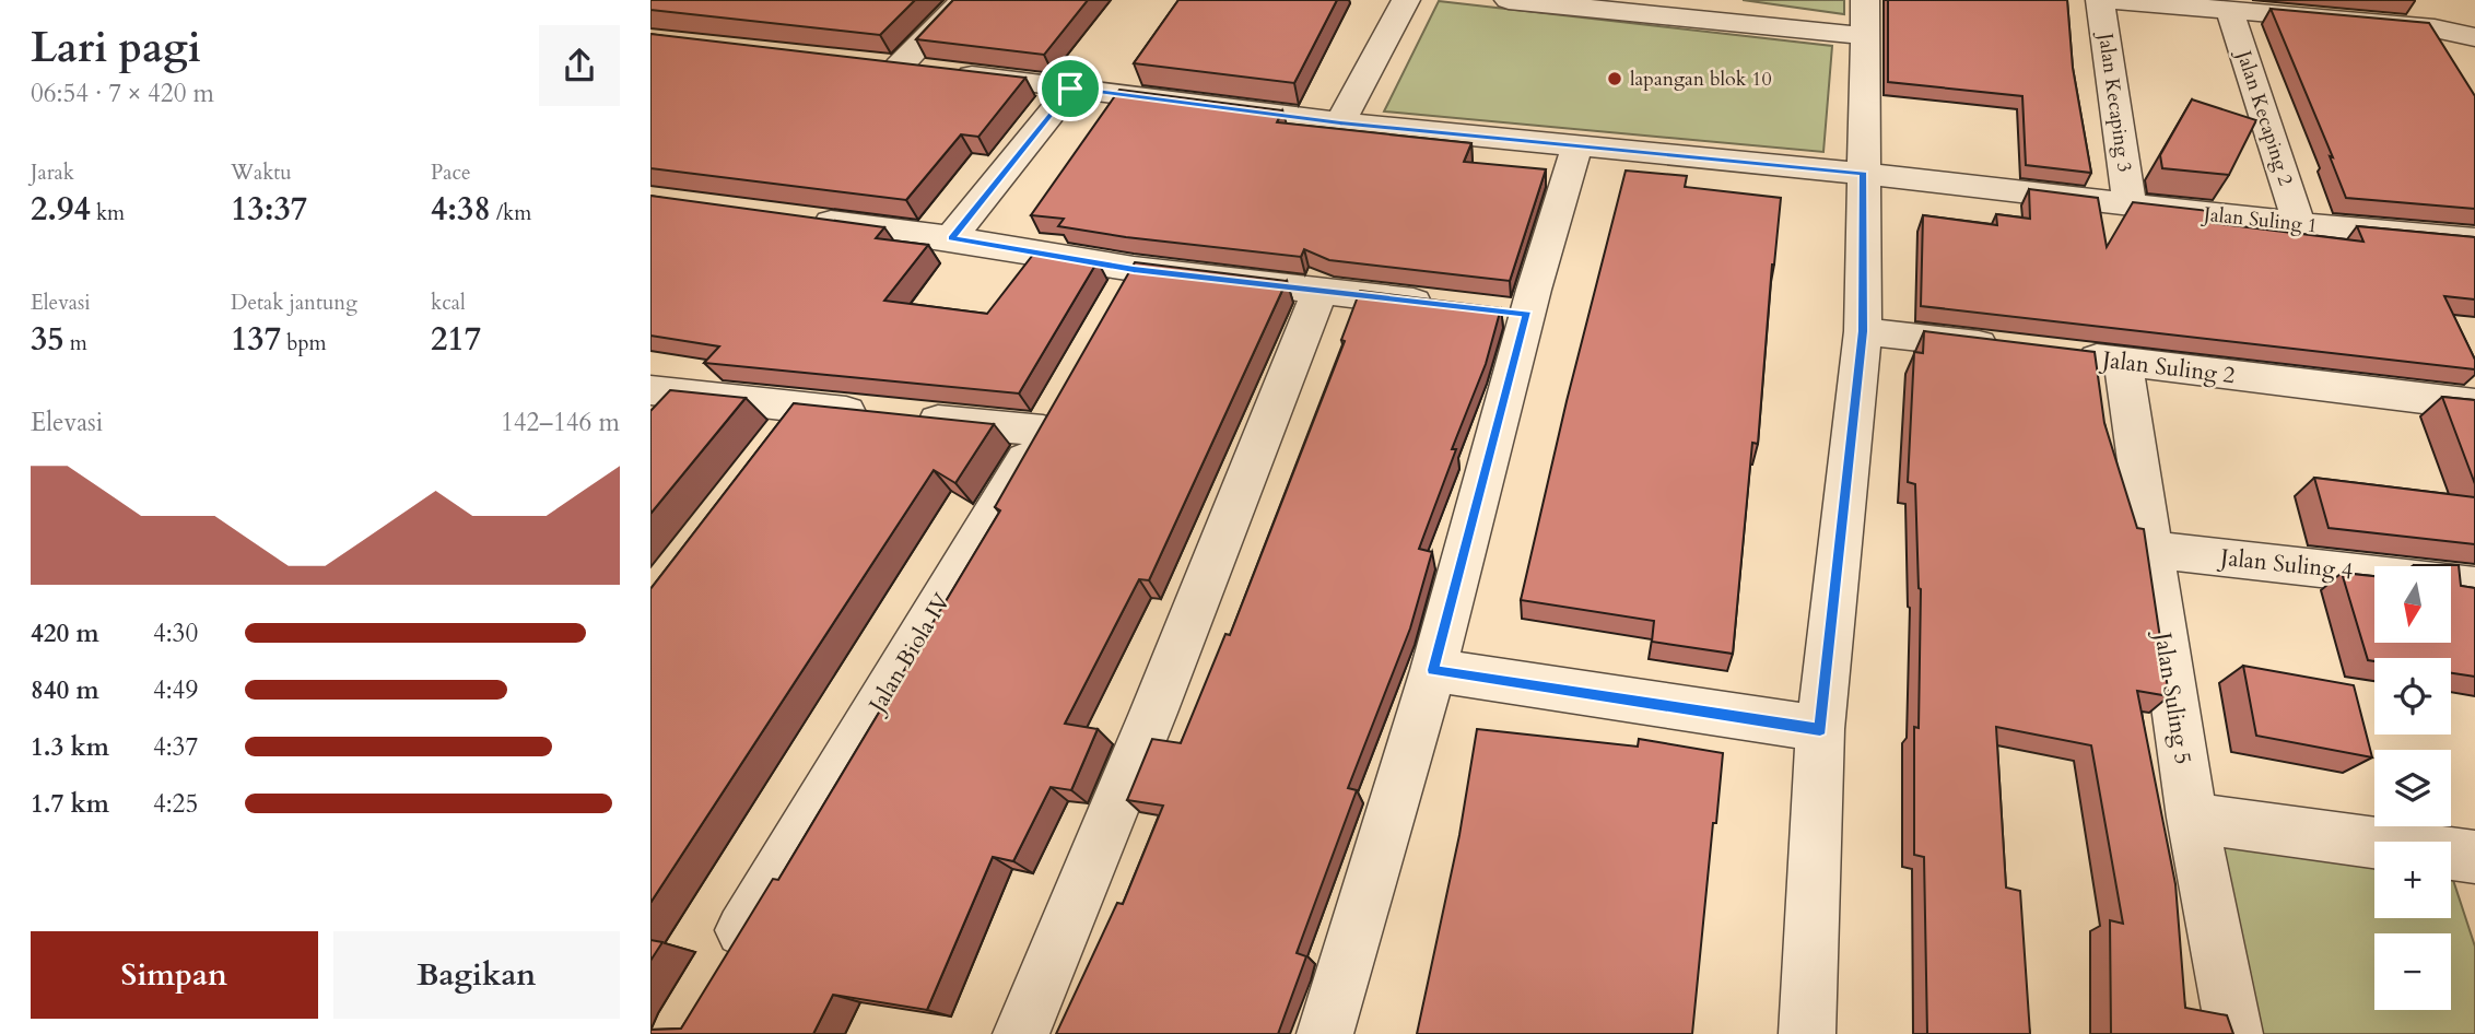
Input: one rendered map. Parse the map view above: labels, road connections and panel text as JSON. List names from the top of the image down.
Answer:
{
  "streets": {
    "street": [
      "Jalan Kecaping 3",
      "Jalan Kecaping 2",
      "Jalan Suling 1",
      "Jalan Suling 2",
      "Jalan Suling 4",
      "Jalan Biola IV",
      "Jalan Suling 5"
    ]
  },
  "crossings": [
    ["Jalan Kecaping 3", "Jalan Suling 1"],
    ["Jalan Kecaping 2", "Jalan Suling 1"],
    ["Jalan Suling 2", "Jalan Suling 5"],
    ["Jalan Suling 4", "Jalan Suling 5"]
  ],
  "places": ["lapangan blok 10"],
  "north": "bottom",
  "page": {
    "heading": ["Lari pagi", "06:54 · 7 × 420 m"],
    "stats": [
      ["Jarak", "2.94 km"],
      ["Waktu", "13:37"],
      ["Pace", "4:38 /km"],
      ["Elevasi", "35 m"],
      ["Detak jantung", "137 bpm"],
      ["kcal", "217"]
    ],
    "chart": ["Elevasi", "142–146 m"],
    "map_buttons": ["+", "−"],
    "list": [
      {
        "name": "420 m",
        "note": "4:30"
      },
      {
        "name": "840 m",
        "note": "4:49"
      },
      {
        "name": "1.3 km",
        "note": "4:37"
      },
      {
        "name": "1.7 km",
        "note": "4:25"
      }
    ],
    "buttons": ["Simpan", "Bagikan"]
  }
}
